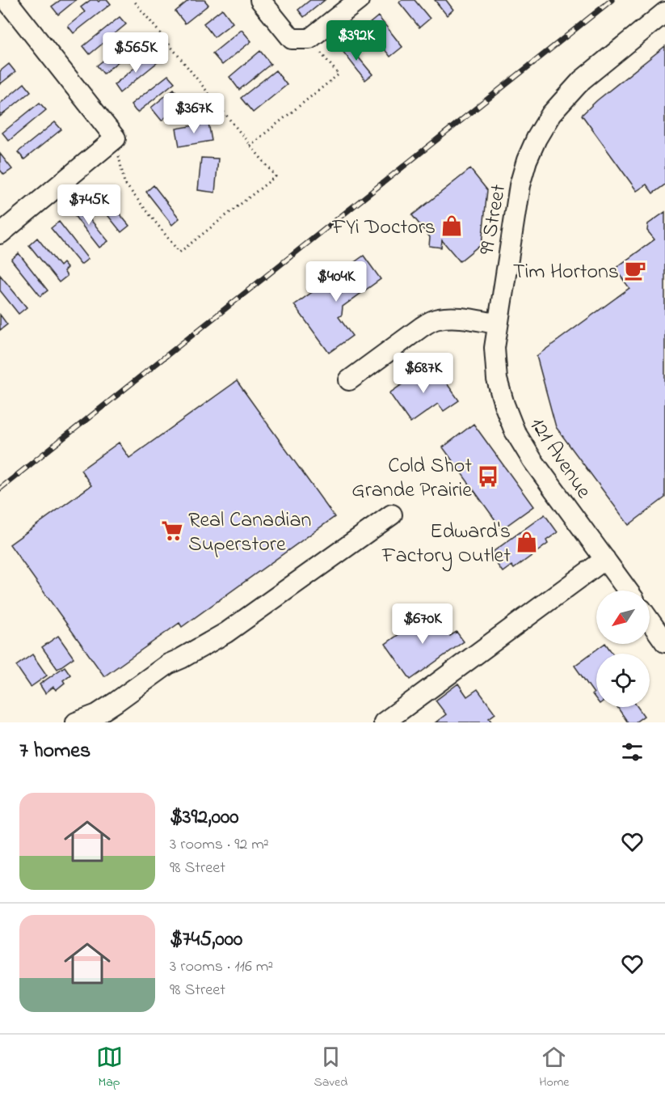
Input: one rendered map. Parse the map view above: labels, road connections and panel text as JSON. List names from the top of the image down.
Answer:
{
  "streets": {
    "street": ["99 Street", "121 Avenue"]
  },
  "crossings": [
    ["99 Street", "121 Avenue"]
  ],
  "places": {
    "shop": ["FYi Doctors", "Edward's Factory Outlet"],
    "cafe": ["Tim Hortons"],
    "bus stop": ["Cold Shot Grande Prairie"],
    "supermarket": ["Real Canadian Superstore"]
  },
  "north": "bottom left",
  "page": {
    "price": [
      "$392K",
      "$565K",
      "$367K",
      "$745K",
      "$404K",
      "$687K",
      "$670K"
    ],
    "heading": "7 homes",
    "list": [
      {
        "name": "$392,000",
        "note": "3 rooms · 92 m² · 98 Street"
      },
      {
        "name": "$745,000",
        "note": "3 rooms · 116 m² · 98 Street"
      }
    ],
    "tabs": ["Map", "Saved", "Home"]
  }
}
